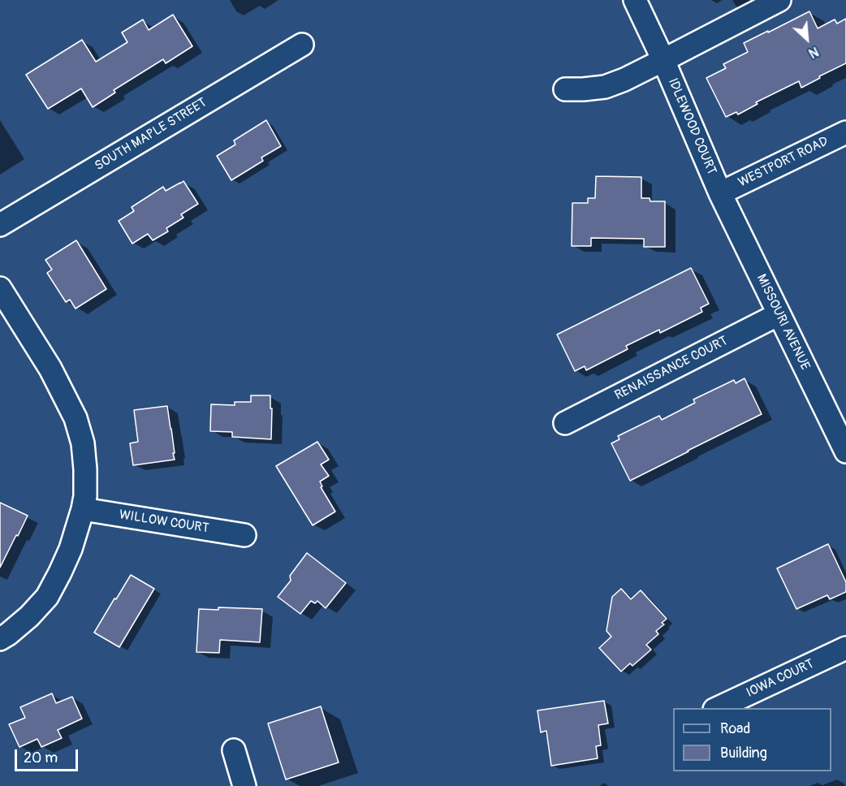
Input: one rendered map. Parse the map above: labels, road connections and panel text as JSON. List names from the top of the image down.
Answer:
{
  "streets": {
    "street": [
      "IDLEWOOD COURT",
      "SOUTH MAPLE STREET",
      "WESTPORT ROAD",
      "MISSOURI AVENUE",
      "RENAISSANCE COURT",
      "WILLOW COURT",
      "IOWA COURT"
    ]
  },
  "crossings": [
    ["IDLEWOOD COURT", "WESTPORT ROAD"],
    ["IDLEWOOD COURT", "MISSOURI AVENUE"],
    ["WESTPORT ROAD", "MISSOURI AVENUE"],
    ["MISSOURI AVENUE", "RENAISSANCE COURT"]
  ],
  "legend": ["Road", "Building"],
  "scale_bar": "20 m",
  "north": "bottom right"
}
